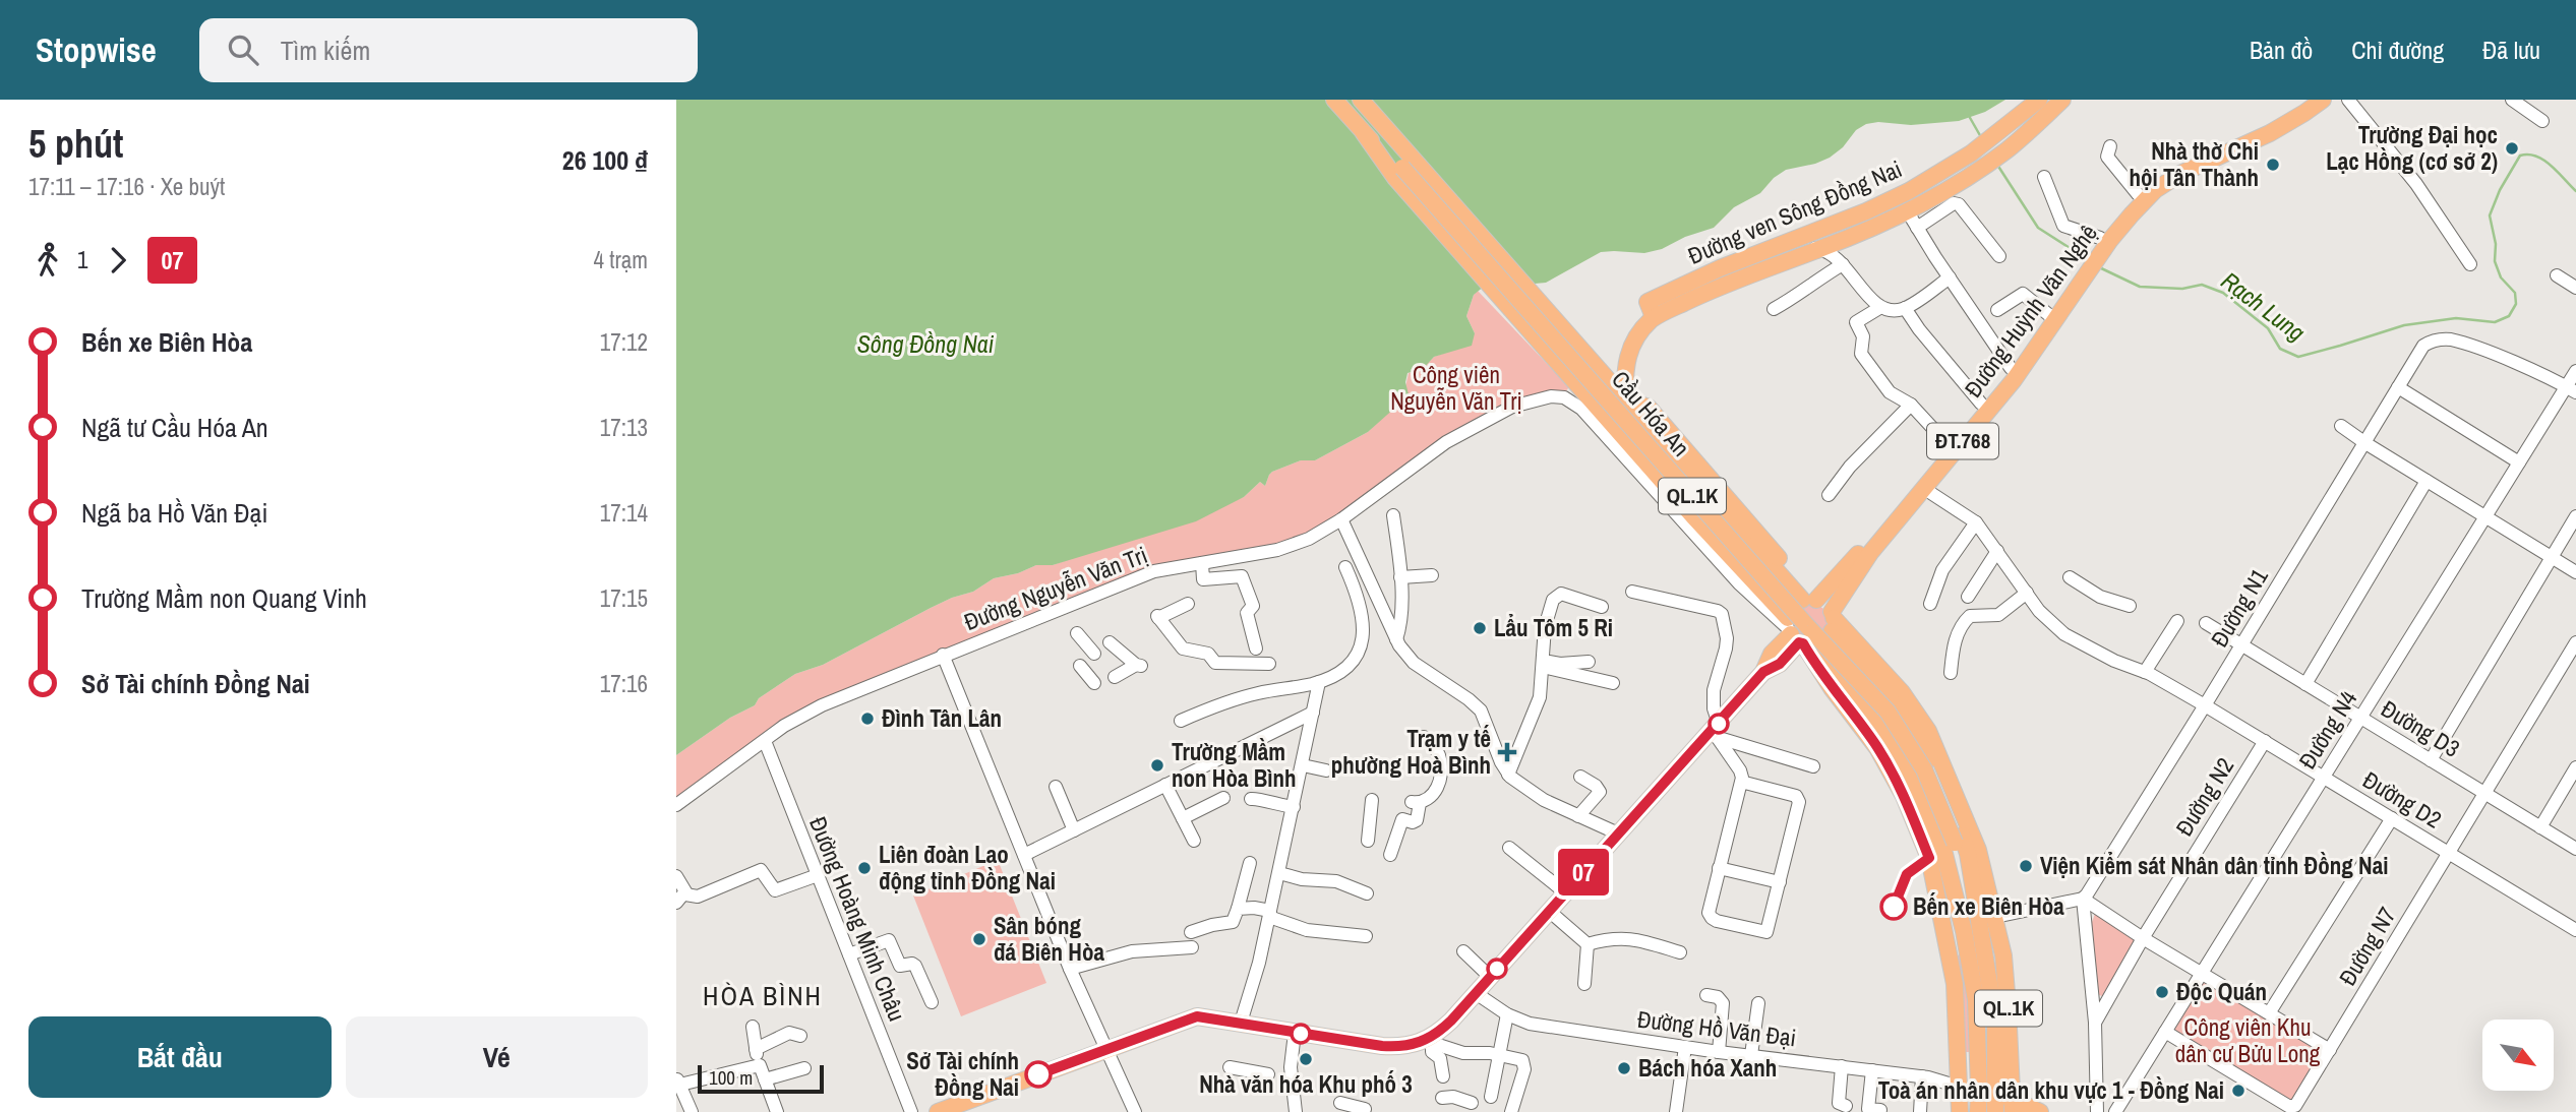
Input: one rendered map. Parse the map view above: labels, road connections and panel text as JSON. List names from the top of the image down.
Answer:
{
  "streets": {
    "main road": [
      "Đường ven Sông Đồng Nai",
      "Đường Huỳnh Văn Nghệ",
      "Cầu Hóa An",
      "ĐT.768",
      "QL.1K"
    ],
    "street": [
      "Đường Nguyễn Văn Trị",
      "Đường N1",
      "Đường D3",
      "Đường N4",
      "Đường N2",
      "Đường D2",
      "Đường Hoàng Minh Châu",
      "Đường N7",
      "Đường Hồ Văn Đại"
    ]
  },
  "crossings": [
    ["Đường Huỳnh Văn Nghệ", "QL.1K"],
    ["Đường Huỳnh Văn Nghệ", "Đường D2"],
    ["Cầu Hóa An", "QL.1K"],
    ["QL.1K", "Đường Nguyễn Văn Trị"],
    ["QL.1K", "Đường Hồ Văn Đại"],
    ["Đường Nguyễn Văn Trị", "Đường Hoàng Minh Châu"],
    ["Đường N1", "Đường D3"],
    ["Đường N1", "Đường N4"],
    ["Đường N1", "Đường D2"],
    ["Đường D3", "Đường N4"],
    ["Đường D3", "Đường N7"],
    ["Đường N4", "Đường D2"],
    ["Đường N4", "Đường N7"],
    ["Đường N2", "Đường D2"],
    ["Đường D2", "Đường N7"]
  ],
  "districts": ["HÒA BÌNH"],
  "water": ["Rạch Lung", "Sông Đồng Nai"],
  "parks": ["Công viên Nguyễn Văn Trị", "Công viên Khu dân cư Bửu Long"],
  "places": {
    "other": [
      "Trường Đại học Lạc Hồng (cơ sở 2)",
      "Nhà thờ Chi hội Tân Thành",
      "Lẩu Tôm 5 Ri",
      "Đình Tân Lân",
      "Trường Mầm non Hòa Bình",
      "Viện Kiểm sát Nhân dân tỉnh Đồng Nai",
      "Liên đoàn Lao động tỉnh Đồng Nai",
      "Bến xe Biên Hòa",
      "Sân bóng đá Biên Hòa",
      "Độc Quán",
      "Nhà văn hóa Khu phố 3",
      "Bách hóa Xanh",
      "Sở Tài chính Đồng Nai",
      "Toà án nhân dân khu vực 1 - Đồng Nai"
    ],
    "health": ["Trạm y tế phường Hoà Bình"]
  },
  "lines": ["bus line 07"],
  "scale_bar": "100 m",
  "north": "bottom right",
  "page": {
    "header": "Stopwise",
    "search": "Tìm kiếm",
    "nav": ["Bản đồ", "Chỉ đường", "Đã lưu"],
    "heading": ["5 phút", "17:11 – 17:16 · Xe buýt", "26 100 ₫"],
    "on_map": "07",
    "legs": ["1", "07", "4 trạm"],
    "list": [
      {
        "name": "Bến xe Biên Hòa",
        "value": "17:12"
      },
      {
        "name": "Ngã tư Cầu Hóa An",
        "value": "17:13"
      },
      {
        "name": "Ngã ba Hồ Văn Đại",
        "value": "17:14"
      },
      {
        "name": "Trường Mầm non Quang Vinh",
        "value": "17:15"
      },
      {
        "name": "Sở Tài chính Đồng Nai",
        "value": "17:16"
      }
    ],
    "buttons": ["Bắt đầu", "Vé"],
    "scale": "100 m"
  }
}
